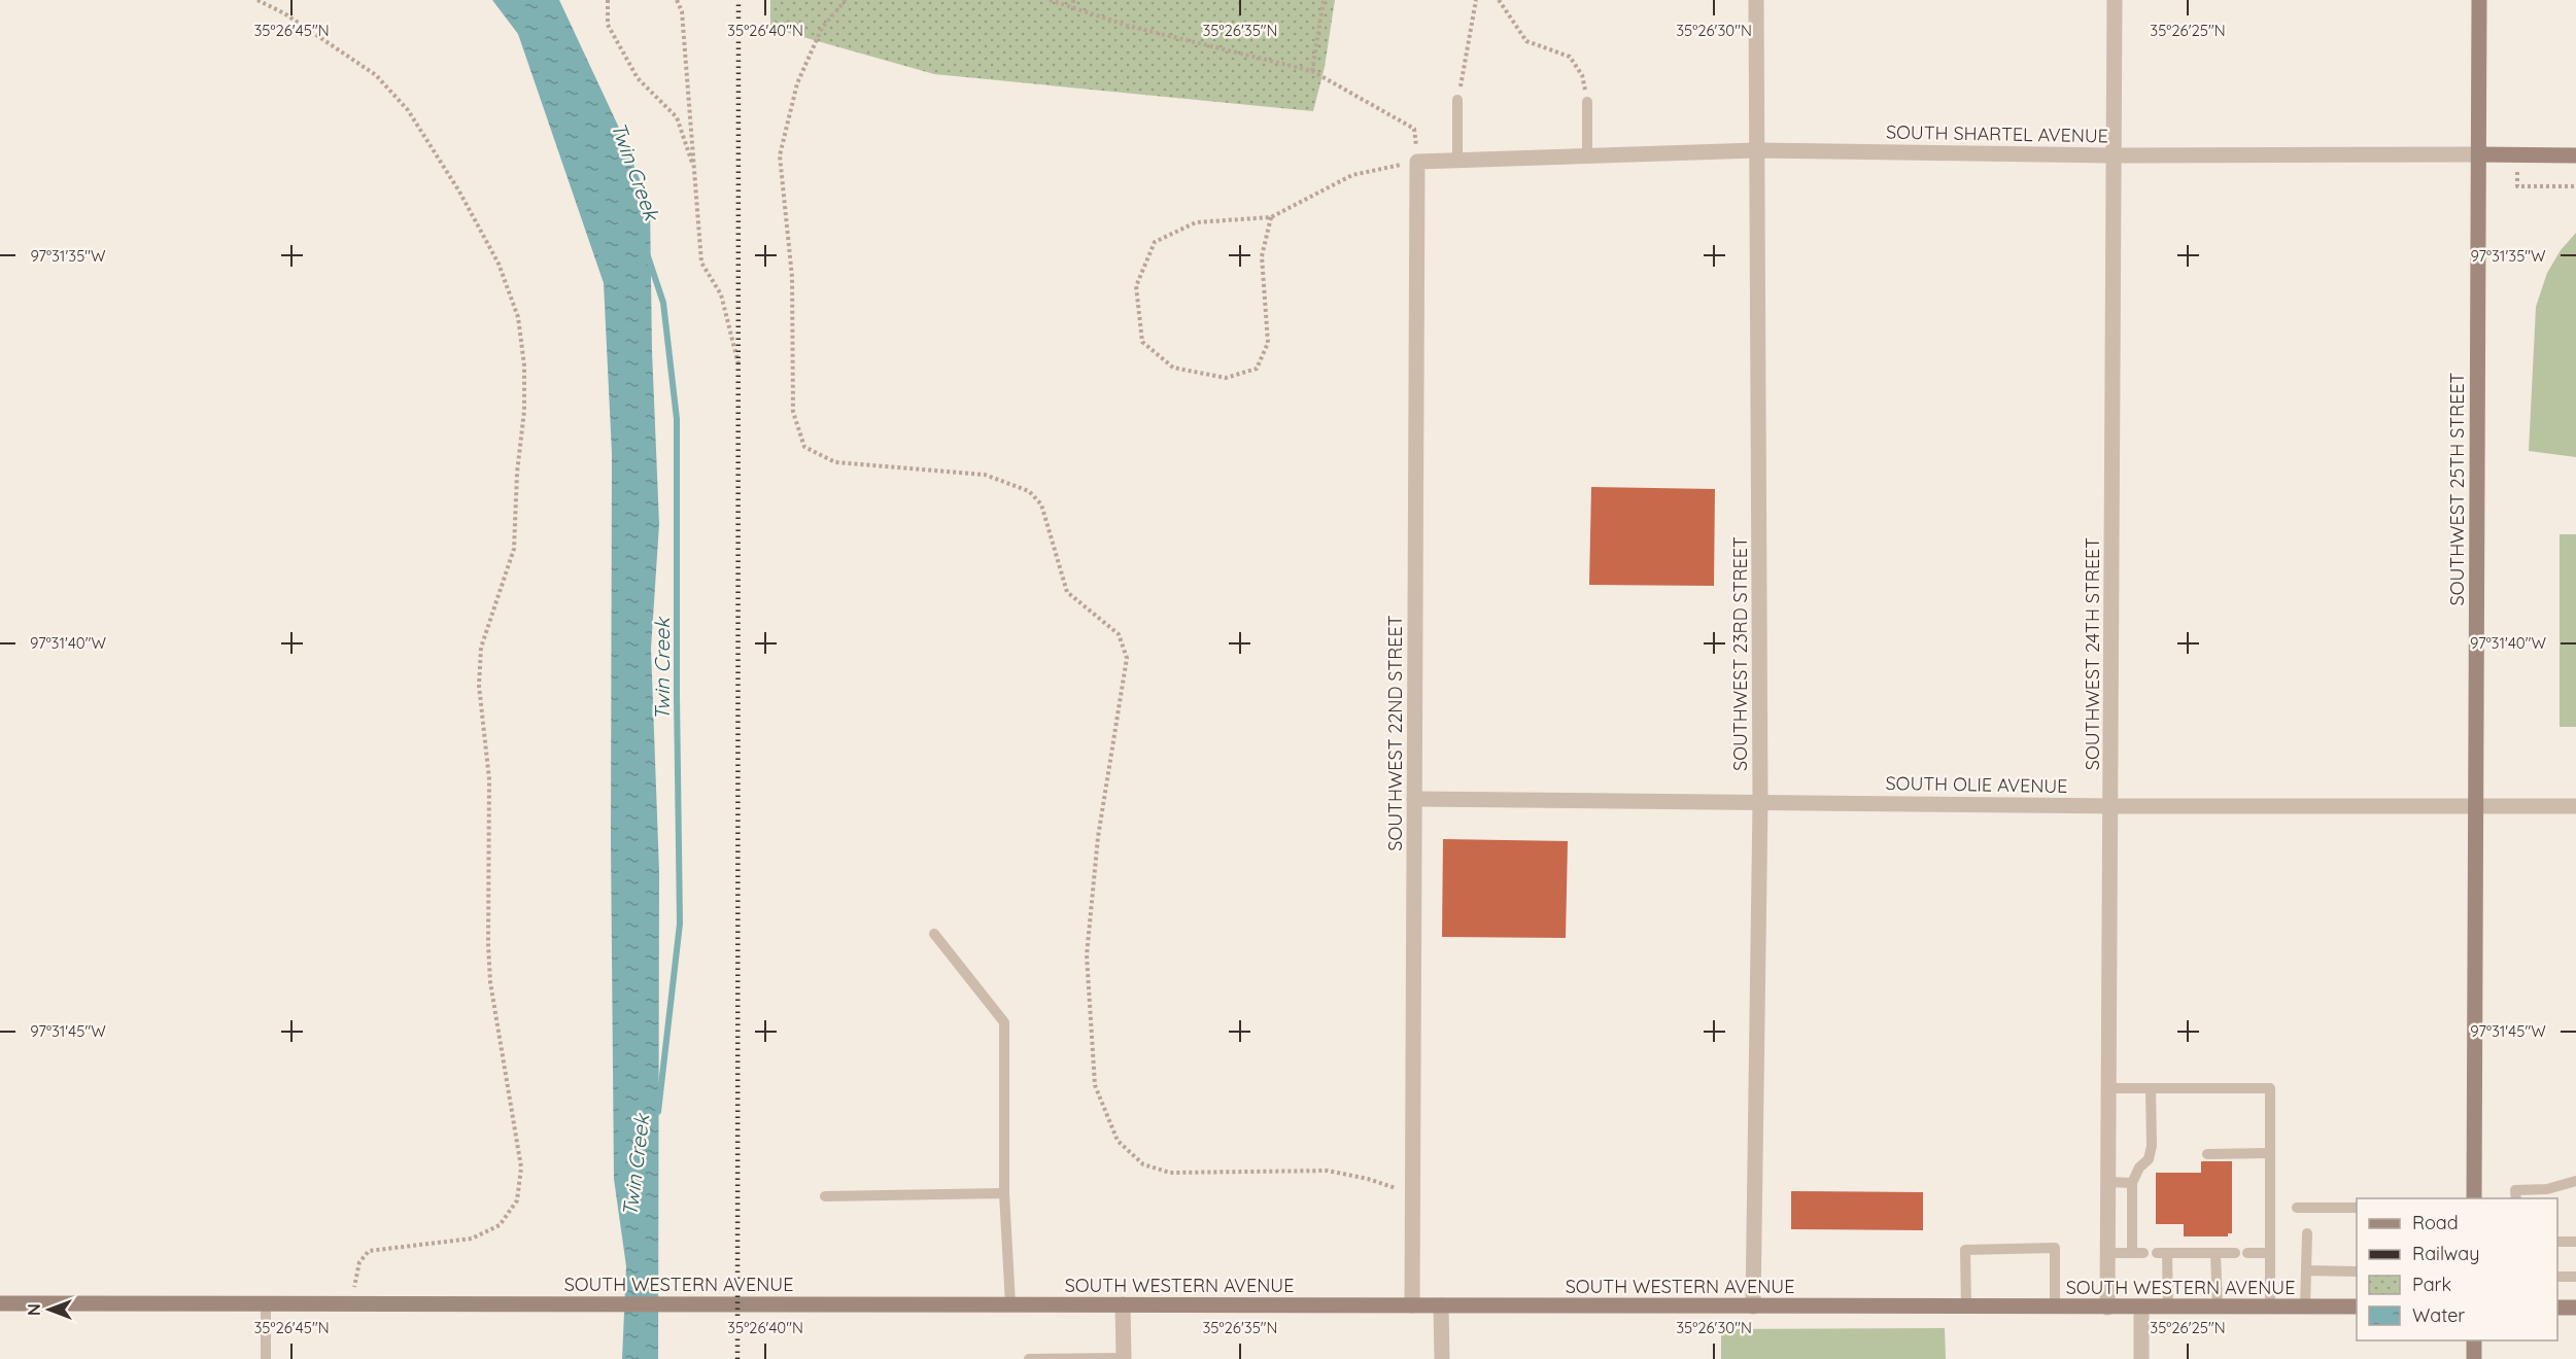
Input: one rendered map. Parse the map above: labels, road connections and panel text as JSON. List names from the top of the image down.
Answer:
{
  "streets": {
    "main road": ["SOUTH SHARTEL AVENUE", "SOUTHWEST 25TH STREET", "SOUTH WESTERN AVENUE"],
    "street": [
      "SOUTHWEST 23RD STREET",
      "SOUTHWEST 24TH STREET",
      "SOUTHWEST 22ND STREET",
      "SOUTH OLIE AVENUE"
    ]
  },
  "crossings": [
    ["SOUTH SHARTEL AVENUE", "SOUTHWEST 25TH STREET"],
    ["SOUTH SHARTEL AVENUE", "SOUTHWEST 23RD STREET"],
    ["SOUTH SHARTEL AVENUE", "SOUTHWEST 24TH STREET"],
    ["SOUTH SHARTEL AVENUE", "SOUTHWEST 22ND STREET"],
    ["SOUTHWEST 25TH STREET", "SOUTH OLIE AVENUE"],
    ["SOUTHWEST 23RD STREET", "SOUTH OLIE AVENUE"],
    ["SOUTHWEST 23RD STREET", "SOUTH WESTERN AVENUE"],
    ["SOUTHWEST 24TH STREET", "SOUTH OLIE AVENUE"],
    ["SOUTHWEST 24TH STREET", "SOUTH WESTERN AVENUE"],
    ["SOUTHWEST 22ND STREET", "SOUTH OLIE AVENUE"],
    ["SOUTHWEST 22ND STREET", "SOUTH WESTERN AVENUE"]
  ],
  "water": ["Twin Creek"],
  "legend": [
    "Road",
    "Railway",
    "Park",
    "Water"
  ],
  "north": "left",
  "coordinates": [
    "35°26'45\"N",
    "35°26'40\"N",
    "35°26'35\"N",
    "35°26'30\"N",
    "35°26'25\"N",
    "97°31'35\"W",
    "97°31'40\"W",
    "97°31'45\"W"
  ]
}
